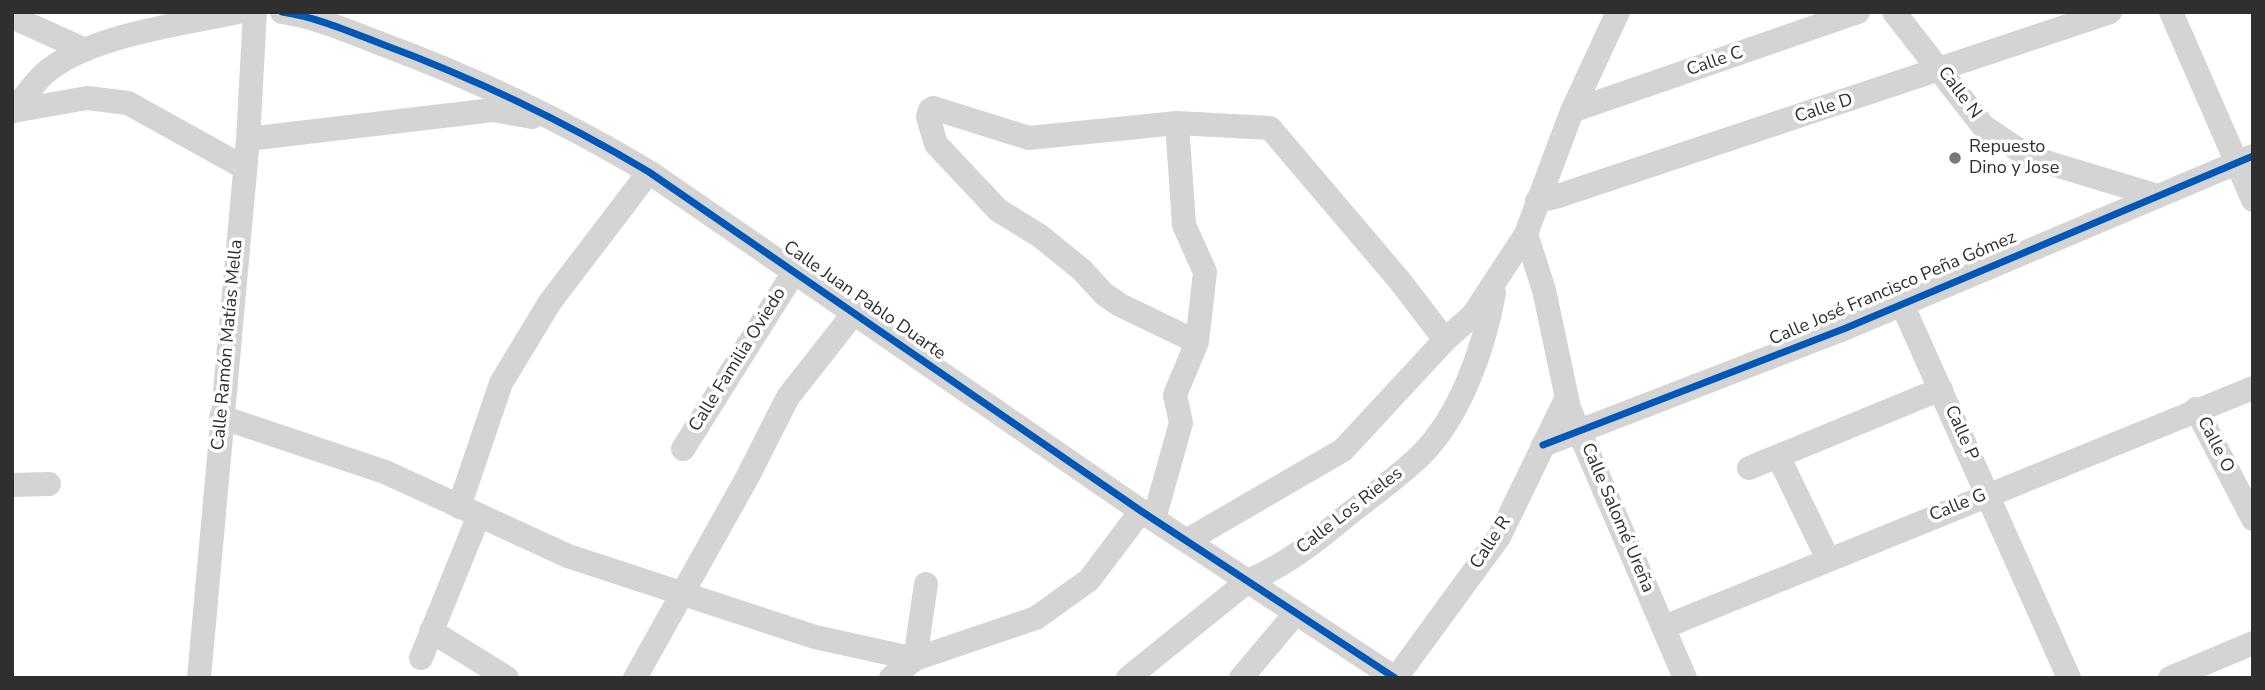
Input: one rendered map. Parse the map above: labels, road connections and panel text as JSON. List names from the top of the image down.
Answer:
{
  "streets": {
    "street": [
      "Calle C",
      "Calle N",
      "Calle D",
      "Calle José Francisco Peña Gómez",
      "Calle Juan Pablo Duarte",
      "Calle Ramón Matías Mella",
      "Calle Familia Oviedo",
      "Calle P",
      "Calle O",
      "Calle G",
      "Calle Los Rieles",
      "Calle Salomé Ureña",
      "Calle R"
    ]
  },
  "crossings": [
    ["Calle N", "Calle D"],
    ["Calle N", "Calle José Francisco Peña Gómez"],
    ["Calle José Francisco Peña Gómez", "Calle P"],
    ["Calle José Francisco Peña Gómez", "Calle Salomé Ureña"],
    ["Calle José Francisco Peña Gómez", "Calle R"],
    ["Calle Juan Pablo Duarte", "Calle Ramón Matías Mella"],
    ["Calle Juan Pablo Duarte", "Calle Familia Oviedo"],
    ["Calle Juan Pablo Duarte", "Calle Los Rieles"],
    ["Calle Juan Pablo Duarte", "Calle R"],
    ["Calle P", "Calle G"],
    ["Calle O", "Calle G"],
    ["Calle G", "Calle Salomé Ureña"],
    ["Calle Salomé Ureña", "Calle R"]
  ],
  "places": ["Repuesto Dino y Jose"]
}
